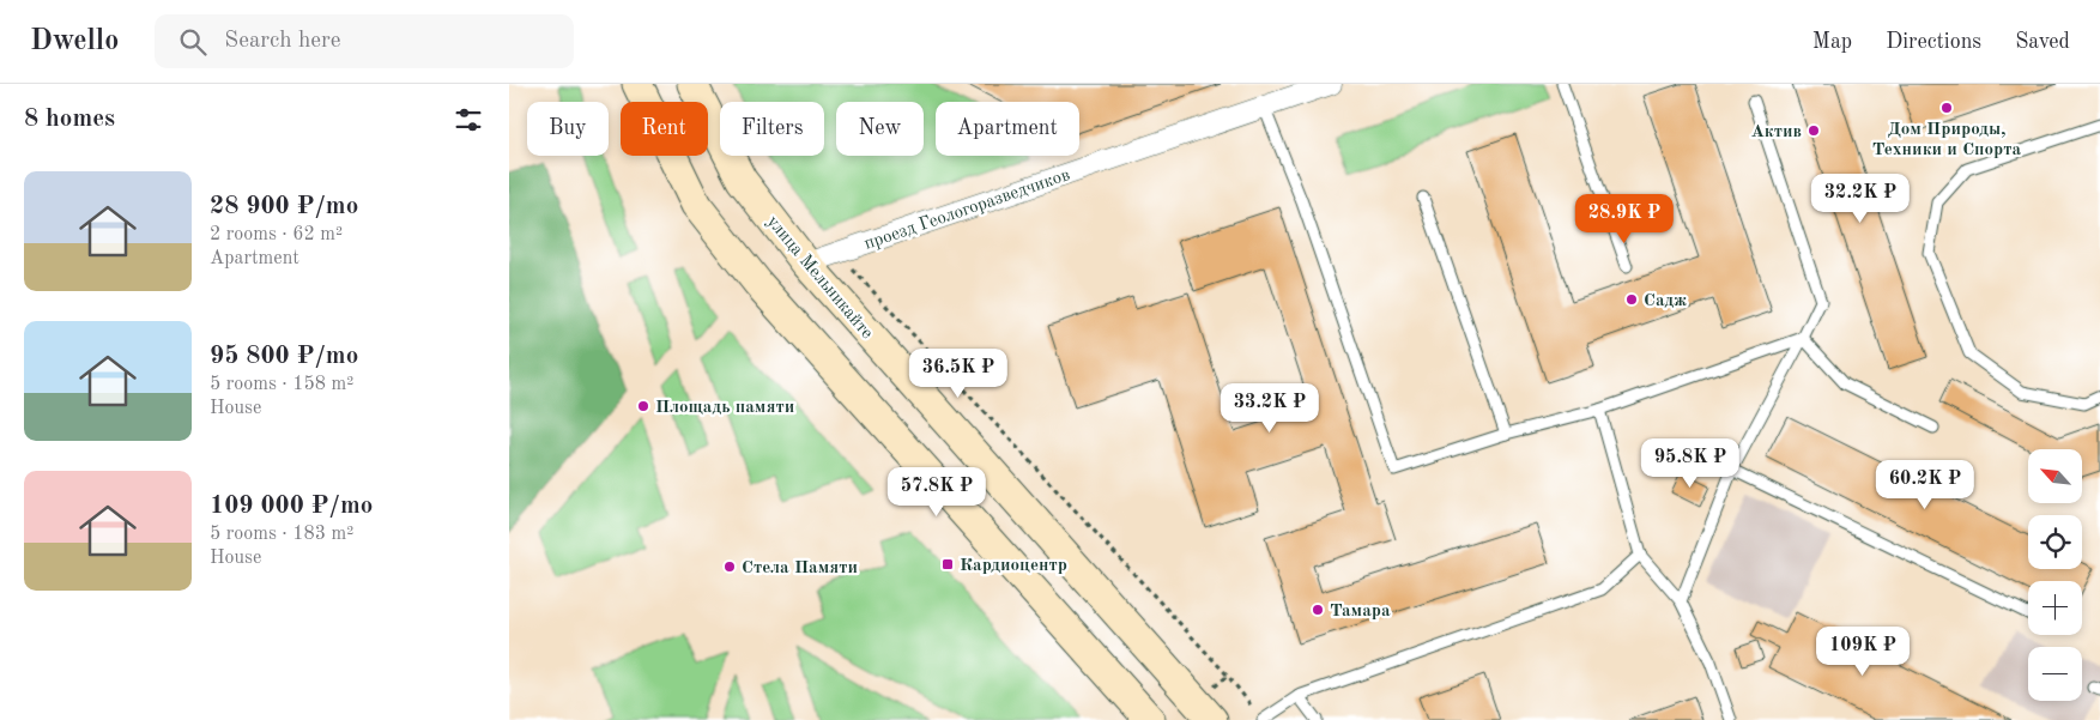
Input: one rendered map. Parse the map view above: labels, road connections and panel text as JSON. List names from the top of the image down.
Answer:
{
  "streets": {
    "main road": ["улица Мельникайте"],
    "street": ["проезд Геологоразведчиков"]
  },
  "crossings": [
    ["проезд Геологоразведчиков", "улица Мельникайте"]
  ],
  "places": {
    "other": [
      "Дом Природы, Техники и Спорта",
      "Актив",
      "Садж",
      "Площадь памяти",
      "Стела Памяти",
      "Тамара"
    ],
    "transit": ["Кардиоцентр"]
  },
  "north": "top left",
  "page": {
    "header": "Dwello",
    "search": "Search here",
    "nav": ["Map", "Directions", "Saved"],
    "heading": "8 homes",
    "chip": [
      "Buy",
      "Rent",
      "Filters",
      "New",
      "Apartment"
    ],
    "list": [
      {
        "name": "28 900 ₽/mo",
        "note": "2 rooms · 62 m² · Apartment"
      },
      {
        "name": "95 800 ₽/mo",
        "note": "5 rooms · 158 m² · House"
      },
      {
        "name": "109 000 ₽/mo",
        "note": "5 rooms · 183 m² · House"
      }
    ],
    "price": [
      "32.2K ₽",
      "28.9K ₽",
      "36.5K ₽",
      "33.2K ₽",
      "95.8K ₽",
      "60.2K ₽",
      "57.8K ₽",
      "109K ₽"
    ],
    "map_buttons": ["+", "−"]
  }
}
